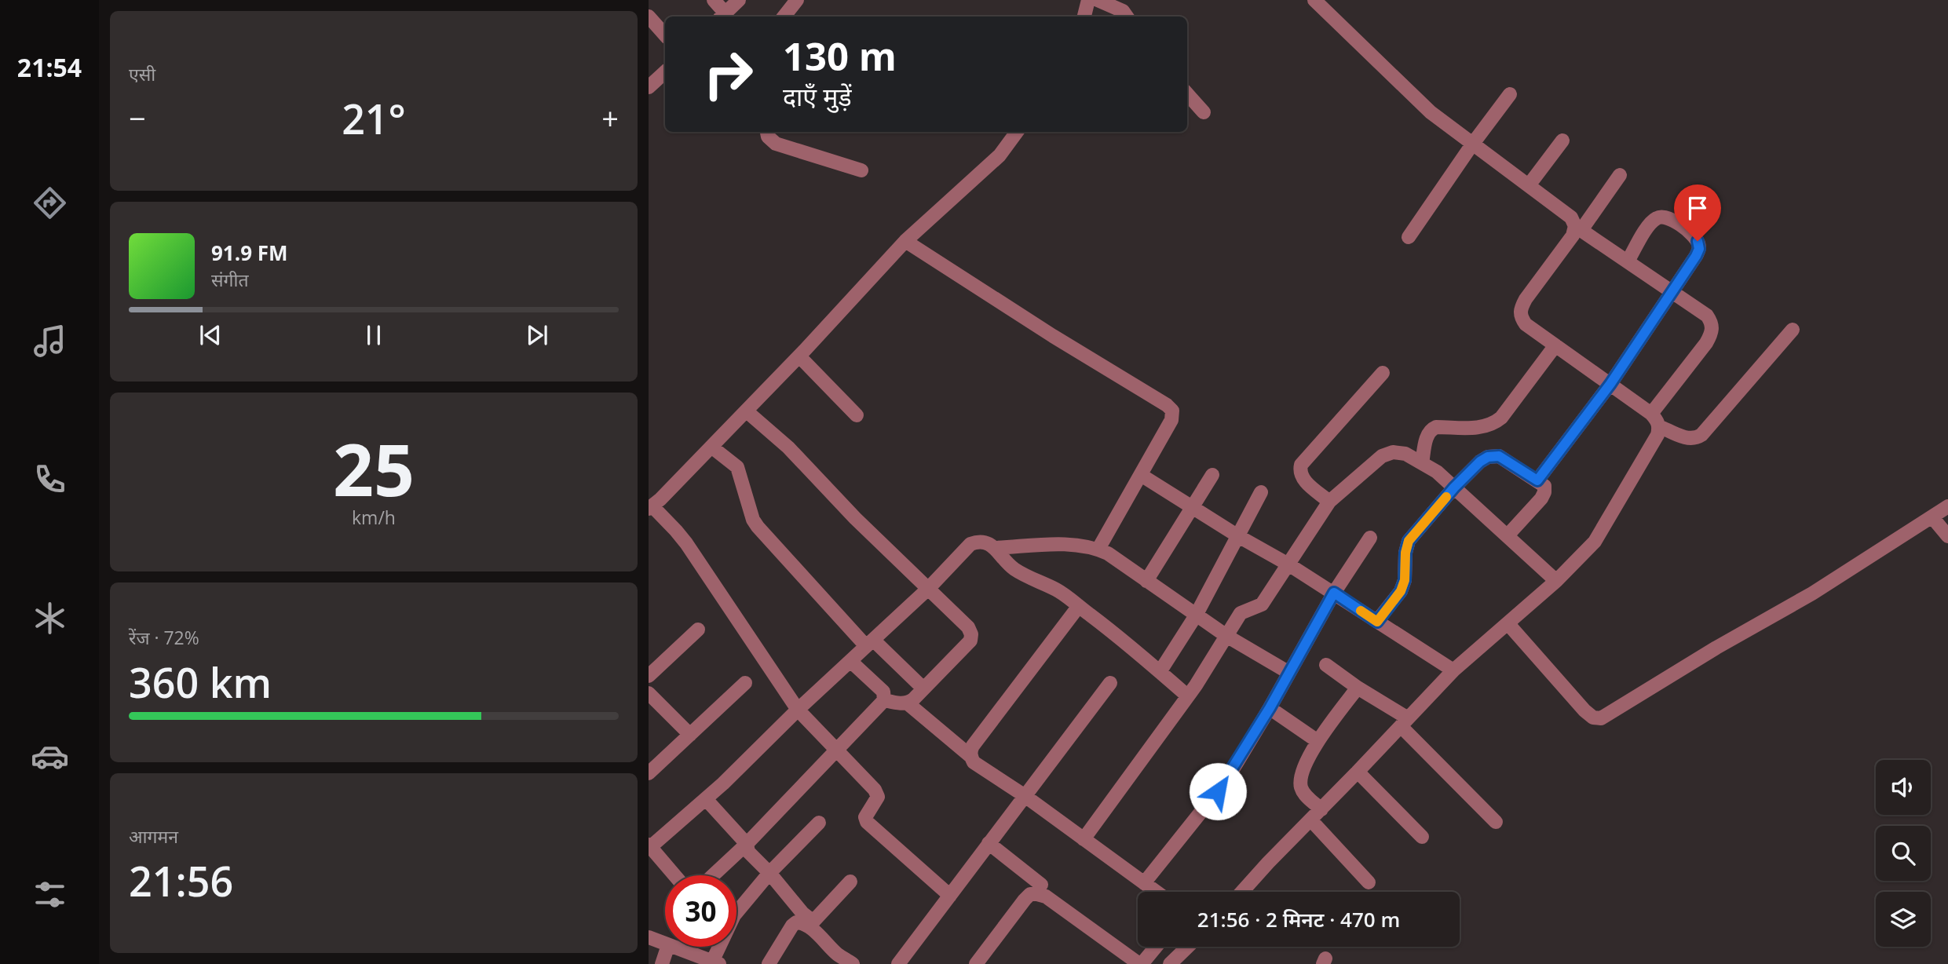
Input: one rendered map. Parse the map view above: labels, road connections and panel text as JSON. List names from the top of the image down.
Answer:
{
  "page": {
    "tabs": "21:54",
    "tile": [
      "एसी",
      ["25", "km/h"],
      ["रेंज · 72%", "360 km"],
      ["आगमन", "21:56"]
    ],
    "turn": ["130 m", "दाएँ मुड़ें"],
    "heat": ["−", "21°", "+"],
    "song": ["91.9 FM", "संगीत"],
    "limit": "30",
    "trip": "21:56 · 2 मिनट · 470 m"
  }
}
